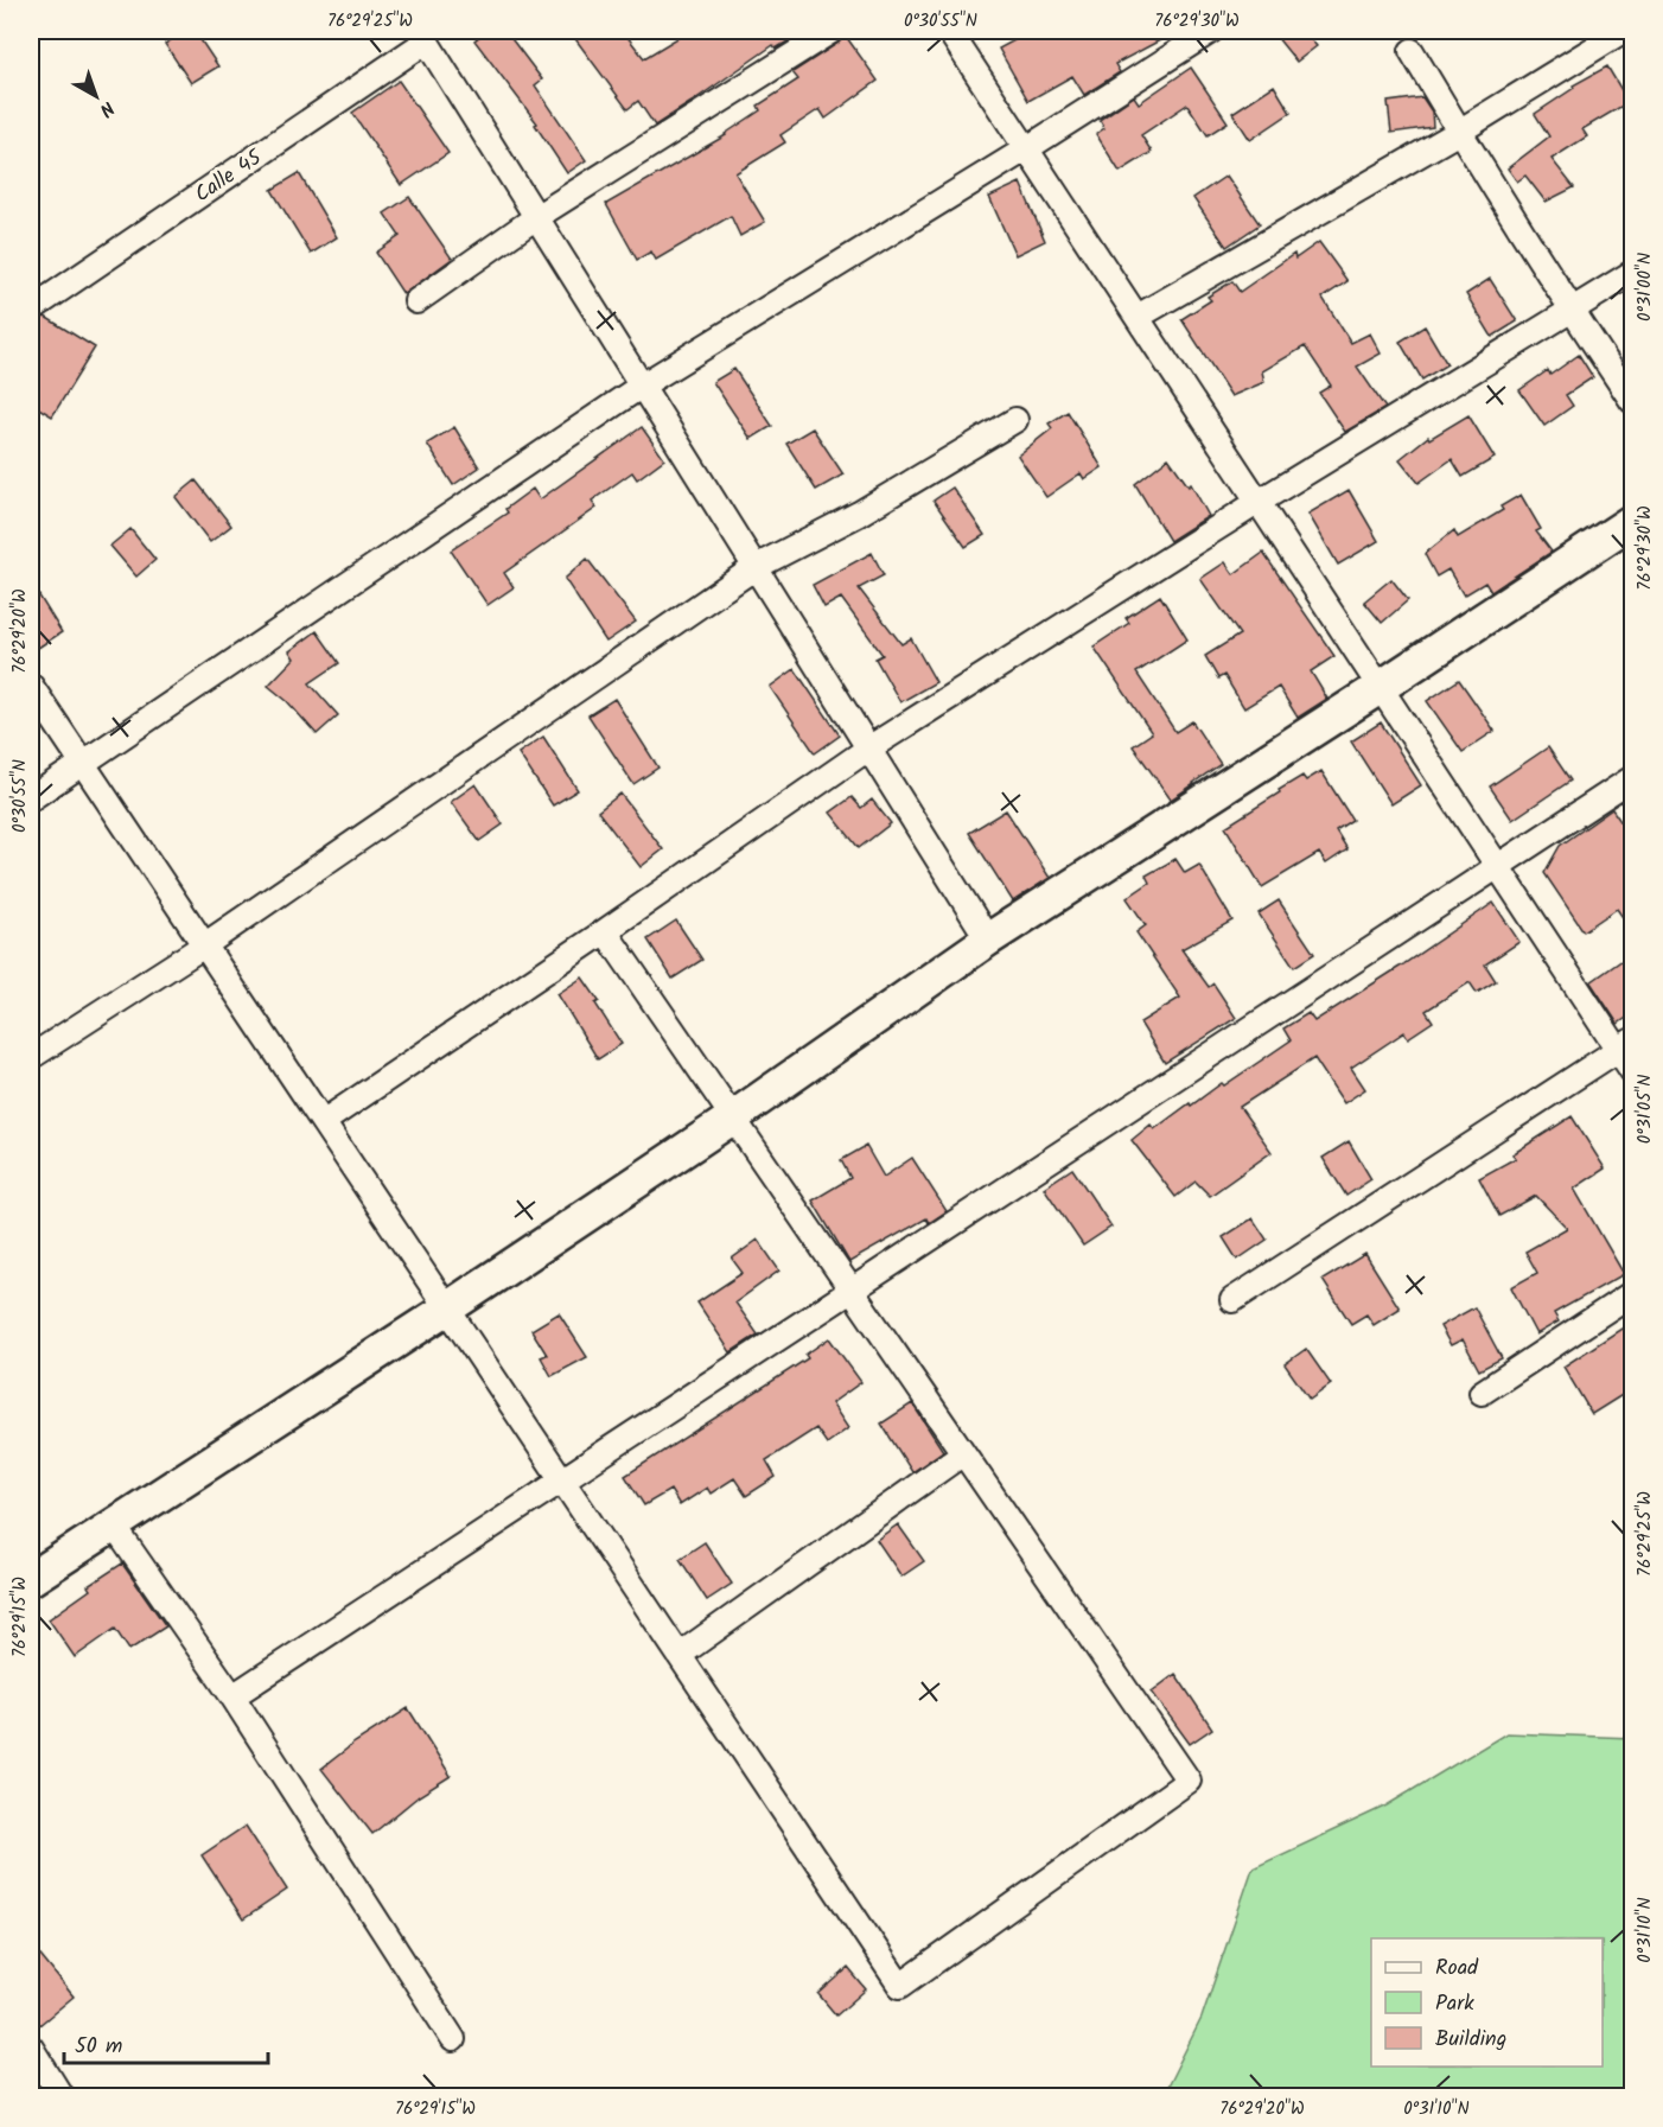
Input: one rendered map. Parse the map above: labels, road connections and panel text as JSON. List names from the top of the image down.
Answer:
{
  "streets": {
    "street": ["Calle 45"]
  },
  "legend": ["Road", "Park", "Building"],
  "scale_bar": "50 m",
  "north": "bottom right",
  "coordinates": [
    "76°29'25\"W",
    "0°30'55\"N",
    "76°29'30\"W",
    "0°31'00\"N",
    "76°29'20\"W",
    "0°31'05\"N",
    "76°29'15\"W",
    "0°31'10\"N"
  ]
}
